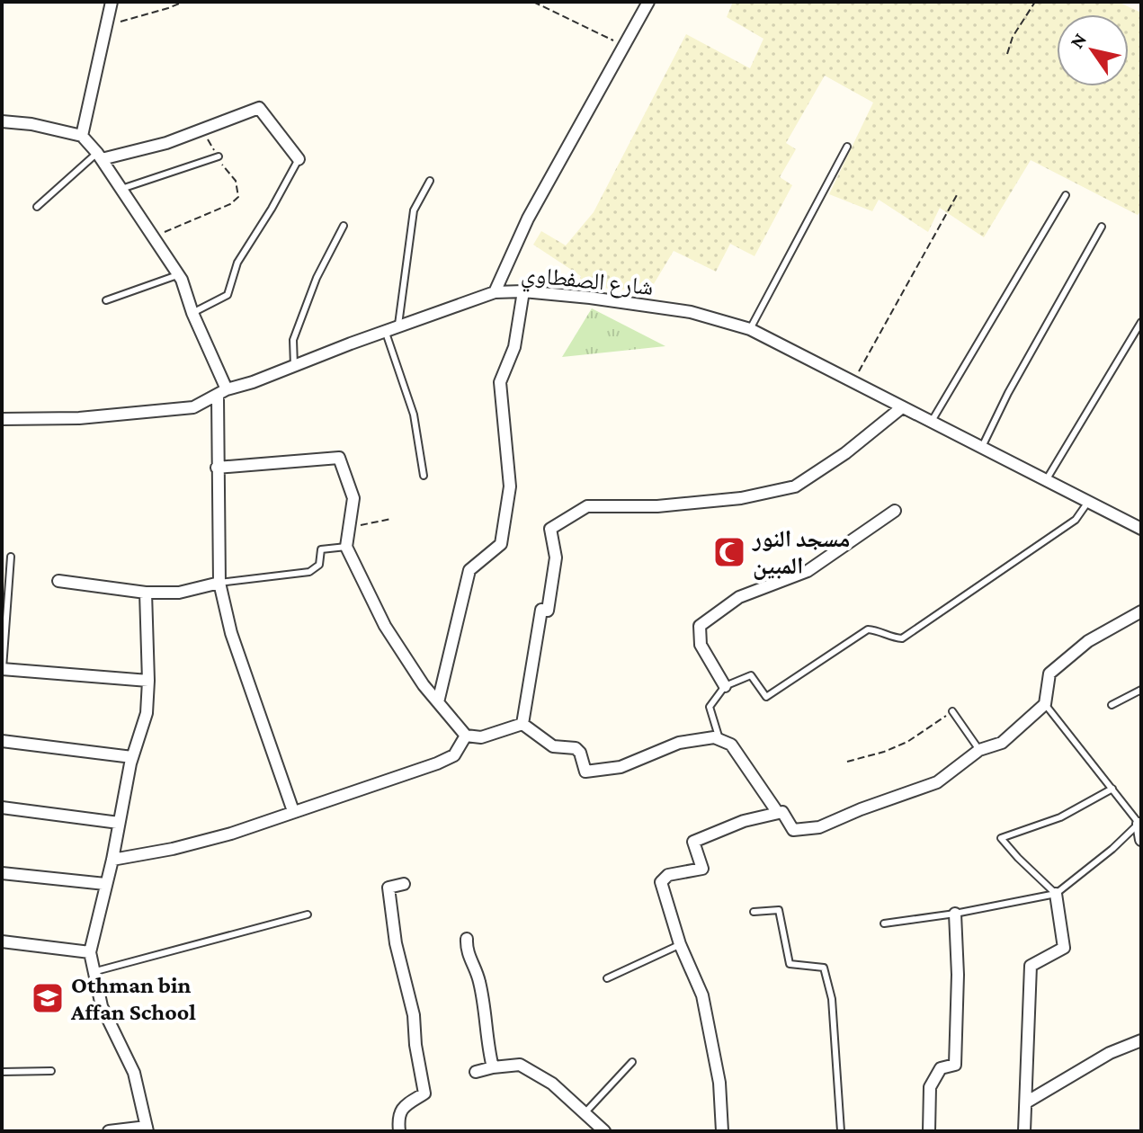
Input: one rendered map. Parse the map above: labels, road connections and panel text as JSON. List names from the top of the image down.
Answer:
{
  "streets": {
    "street": ["شارع الصفطاوي"]
  },
  "places": {
    "mosque": ["مسجد النور المبين"],
    "school or university": ["Othman bin Affan School"]
  },
  "north": "top left"
}
